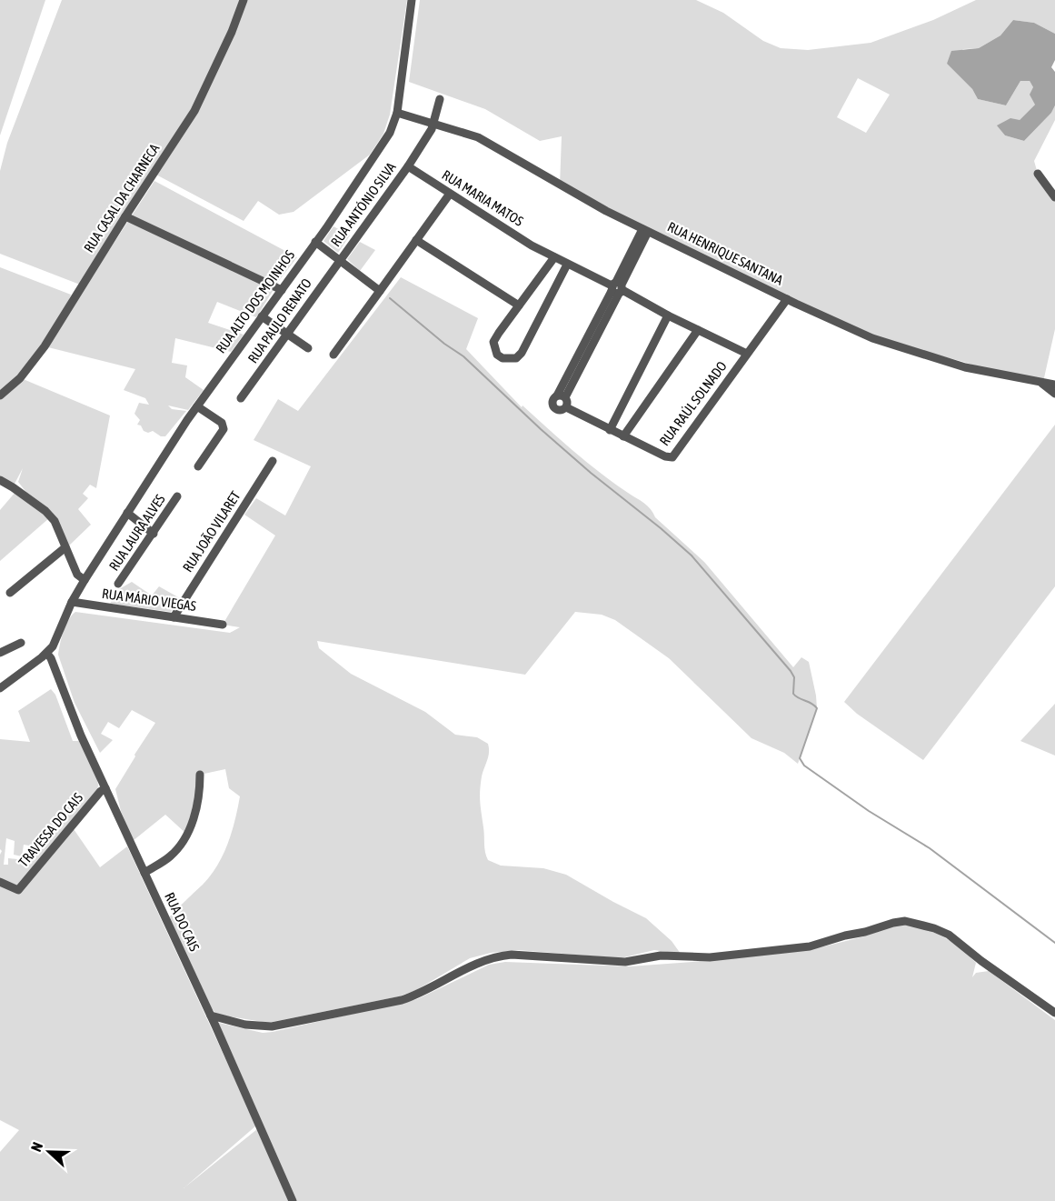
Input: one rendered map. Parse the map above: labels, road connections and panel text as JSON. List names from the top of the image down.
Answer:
{
  "streets": {
    "street": [
      "RUA CASAL DA CHARNECA",
      "RUA MARIA MATOS",
      "RUA ANTÓNIO SILVA",
      "RUA HENRIQUE SANTANA",
      "RUA ALTO DOS MOINHOS",
      "RUA PAULO RENATO",
      "RUA RAÚL SOLNADO",
      "RUA JOÃO VILARET",
      "RUA LAURA ALVES",
      "RUA MÁRIO VIEGAS",
      "TRAVESSA DO CAIS",
      "RUA DO CAIS"
    ]
  },
  "crossings": [
    ["RUA MARIA MATOS", "RUA ANTÓNIO SILVA"],
    ["RUA MARIA MATOS", "RUA RAÚL SOLNADO"],
    ["RUA ANTÓNIO SILVA", "RUA PAULO RENATO"],
    ["RUA HENRIQUE SANTANA", "RUA ALTO DOS MOINHOS"],
    ["RUA HENRIQUE SANTANA", "RUA RAÚL SOLNADO"],
    ["RUA ALTO DOS MOINHOS", "RUA MÁRIO VIEGAS"],
    ["RUA ALTO DOS MOINHOS", "RUA DO CAIS"],
    ["RUA JOÃO VILARET", "RUA MÁRIO VIEGAS"],
    ["TRAVESSA DO CAIS", "RUA DO CAIS"]
  ],
  "north": "left"
}
